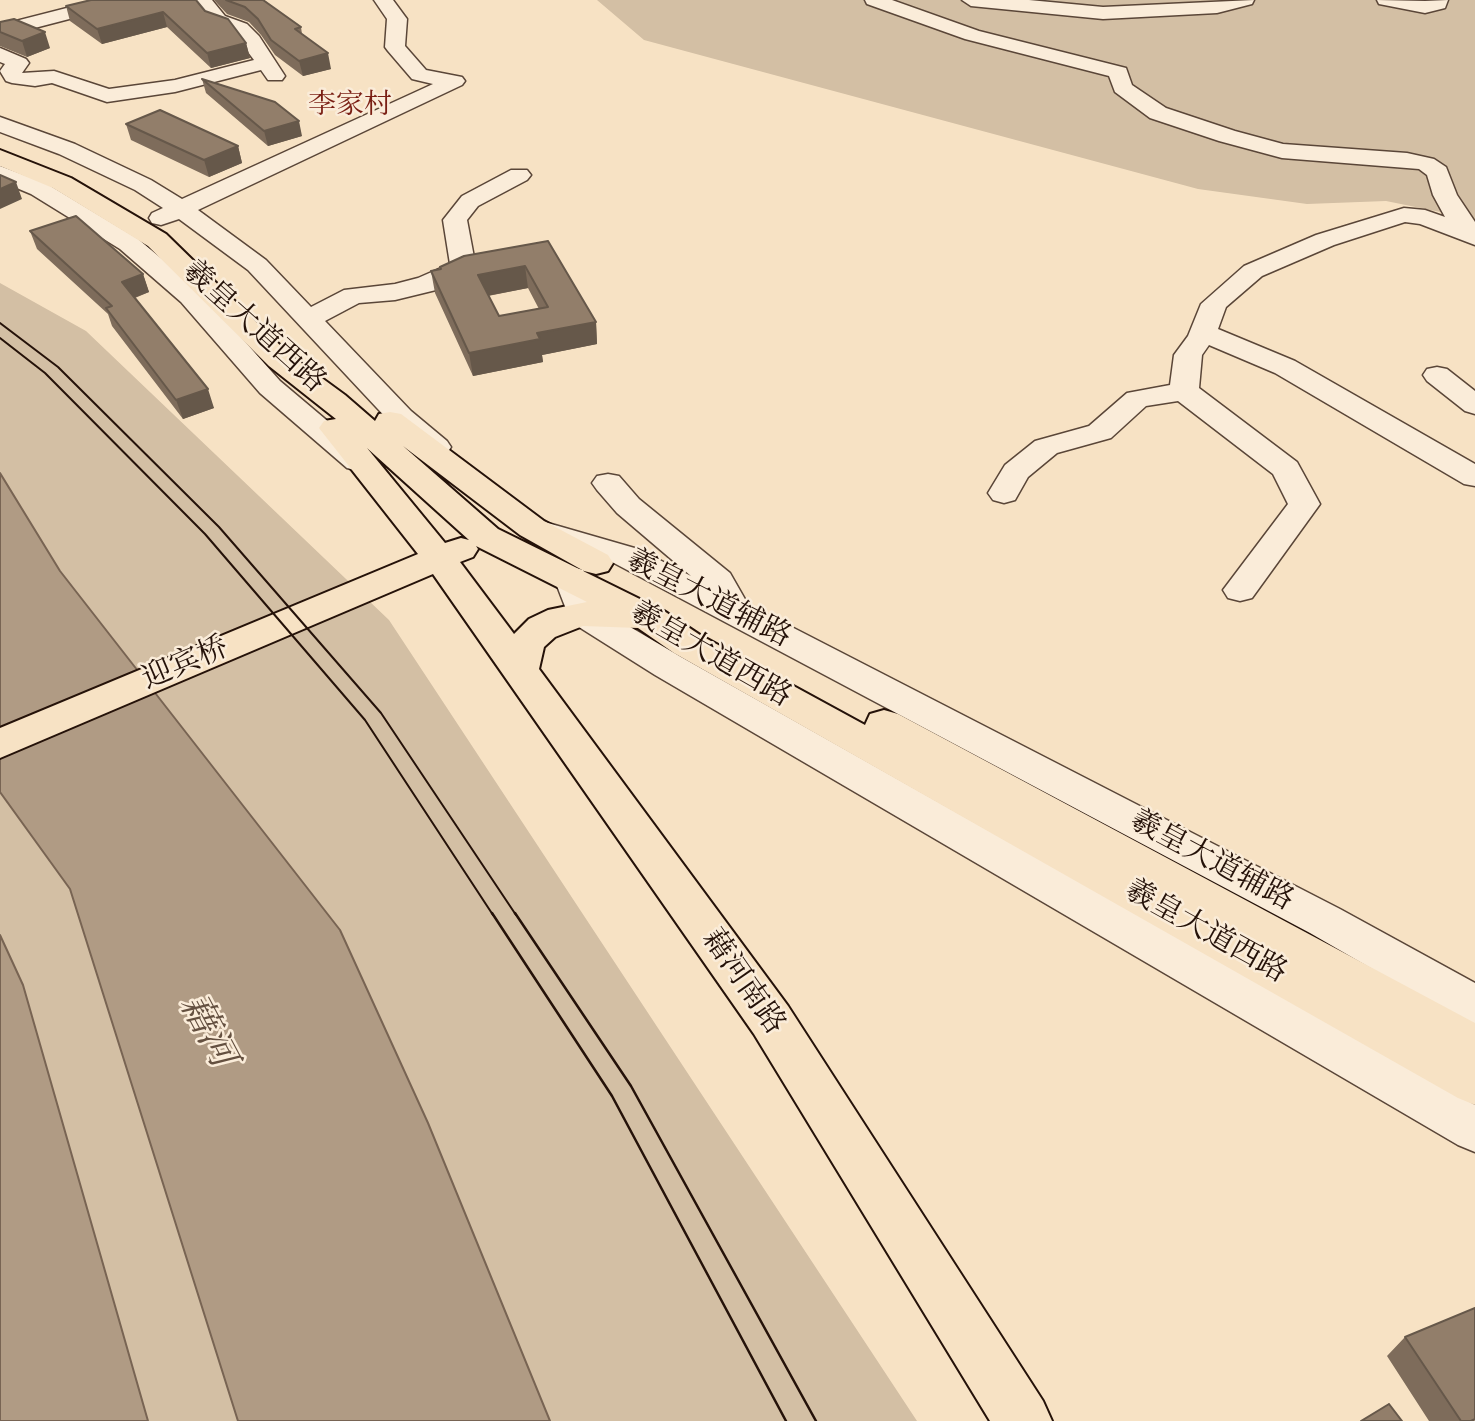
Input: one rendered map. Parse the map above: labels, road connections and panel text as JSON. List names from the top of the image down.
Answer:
{
  "streets": {
    "main road": ["羲皇大道西路", "迎宾桥", "藉河南路"],
    "street": ["羲皇大道辅路"]
  },
  "crossings": [
    ["羲皇大道西路", "羲皇大道辅路"],
    ["羲皇大道西路", "迎宾桥"],
    ["羲皇大道西路", "藉河南路"],
    ["羲皇大道辅路", "迎宾桥"],
    ["迎宾桥", "藉河南路"]
  ],
  "districts": ["李家村"],
  "water": ["藉河"]
}
